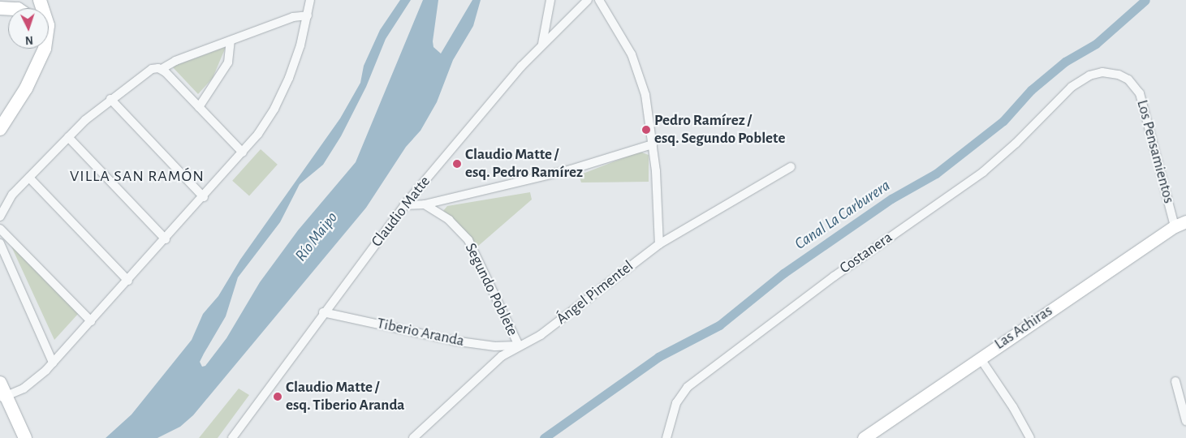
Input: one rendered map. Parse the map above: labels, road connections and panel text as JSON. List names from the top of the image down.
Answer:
{
  "streets": {
    "street": [
      "Los Pensamientos",
      "Claudio Matte",
      "Costanera",
      "Segundo Poblete",
      "Ángel Pimentel",
      "Las Achiras",
      "Tiberio Aranda"
    ]
  },
  "crossings": [
    ["Los Pensamientos", "Costanera"],
    ["Los Pensamientos", "Las Achiras"],
    ["Claudio Matte", "Tiberio Aranda"],
    ["Segundo Poblete", "Ángel Pimentel"],
    ["Segundo Poblete", "Tiberio Aranda"],
    ["Ángel Pimentel", "Tiberio Aranda"]
  ],
  "districts": ["VILLA SAN RAMÓN"],
  "water": ["Canal La Carburera", "Río Maipo"],
  "places": ["Pedro Ramírez / esq. Segundo Poblete", "Claudio Matte / esq. Pedro Ramírez", "Claudio Matte / esq. Tiberio Aranda"],
  "north": "bottom"
}
